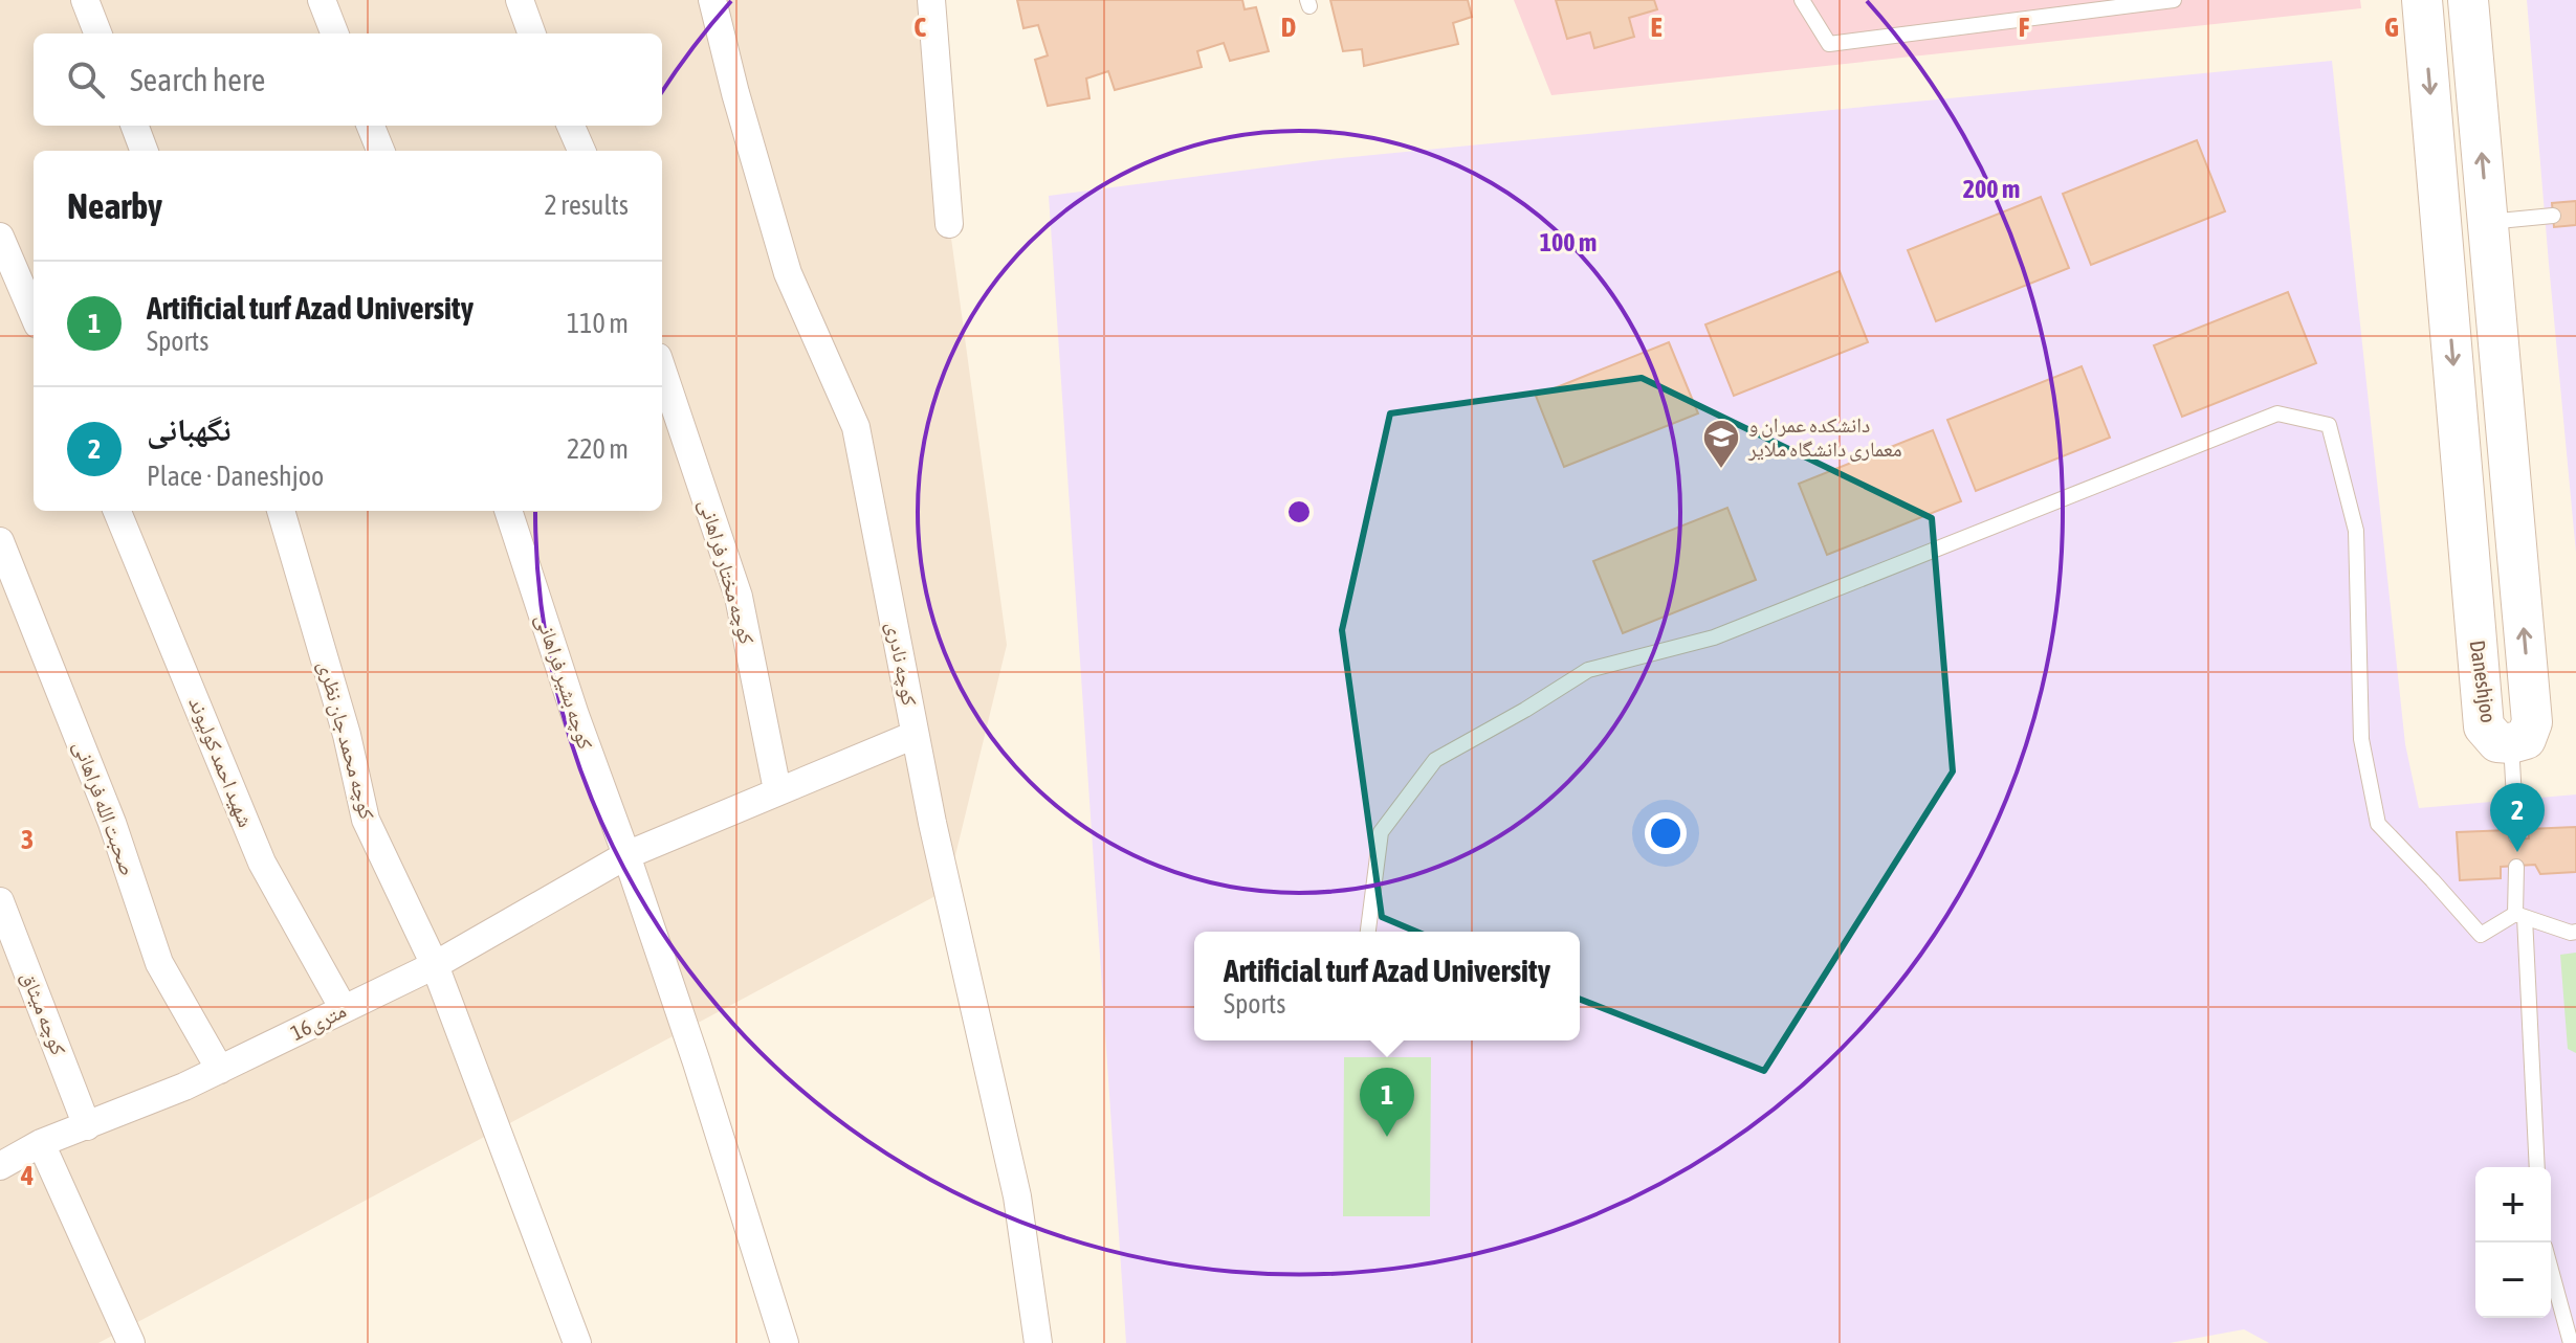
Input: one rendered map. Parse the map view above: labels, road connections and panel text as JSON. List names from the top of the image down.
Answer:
{
  "streets": {
    "main road": ["Daneshjoo"],
    "street": [
      "کوچه مختار فراهانی",
      "کوچه نادری",
      "کوچه بشیر فراهانی",
      "کوچه محمد جان نظری",
      "شهید احمد کولیوند",
      "صحبت الله فراهانی",
      "کوچه میثاق",
      "16متری"
    ]
  },
  "crossings": [
    ["کوچه مختار فراهانی", "16متری"],
    ["کوچه نادری", "16متری"],
    ["کوچه بشیر فراهانی", "16متری"],
    ["کوچه محمد جان نظری", "16متری"],
    ["شهید احمد کولیوند", "16متری"],
    ["صحبت الله فراهانی", "16متری"],
    ["کوچه میثاق", "16متری"]
  ],
  "places": {
    "school or university": ["دانشکده عمران و معماری دانشگاه ملایر"]
  },
  "page": {
    "search": "Search here",
    "heading": ["Nearby", "2 results"],
    "list": [
      {
        "mark": "1",
        "name": "Artificial turf Azad University",
        "note": "Sports",
        "value": "110 m"
      },
      {
        "mark": "2",
        "name": "نگهبانی",
        "note": "Place · Daneshjoo",
        "value": "220 m"
      }
    ],
    "pins": ["2", "1"],
    "popup": ["Artificial turf Azad University", "Sports"],
    "map_buttons": ["+", "−"]
  },
  "grid": {
    "columns": [
      "C",
      "D",
      "E",
      "F",
      "G"
    ],
    "rows": ["3", "4"]
  },
  "rings": ["200 m", "100 m"]
}
